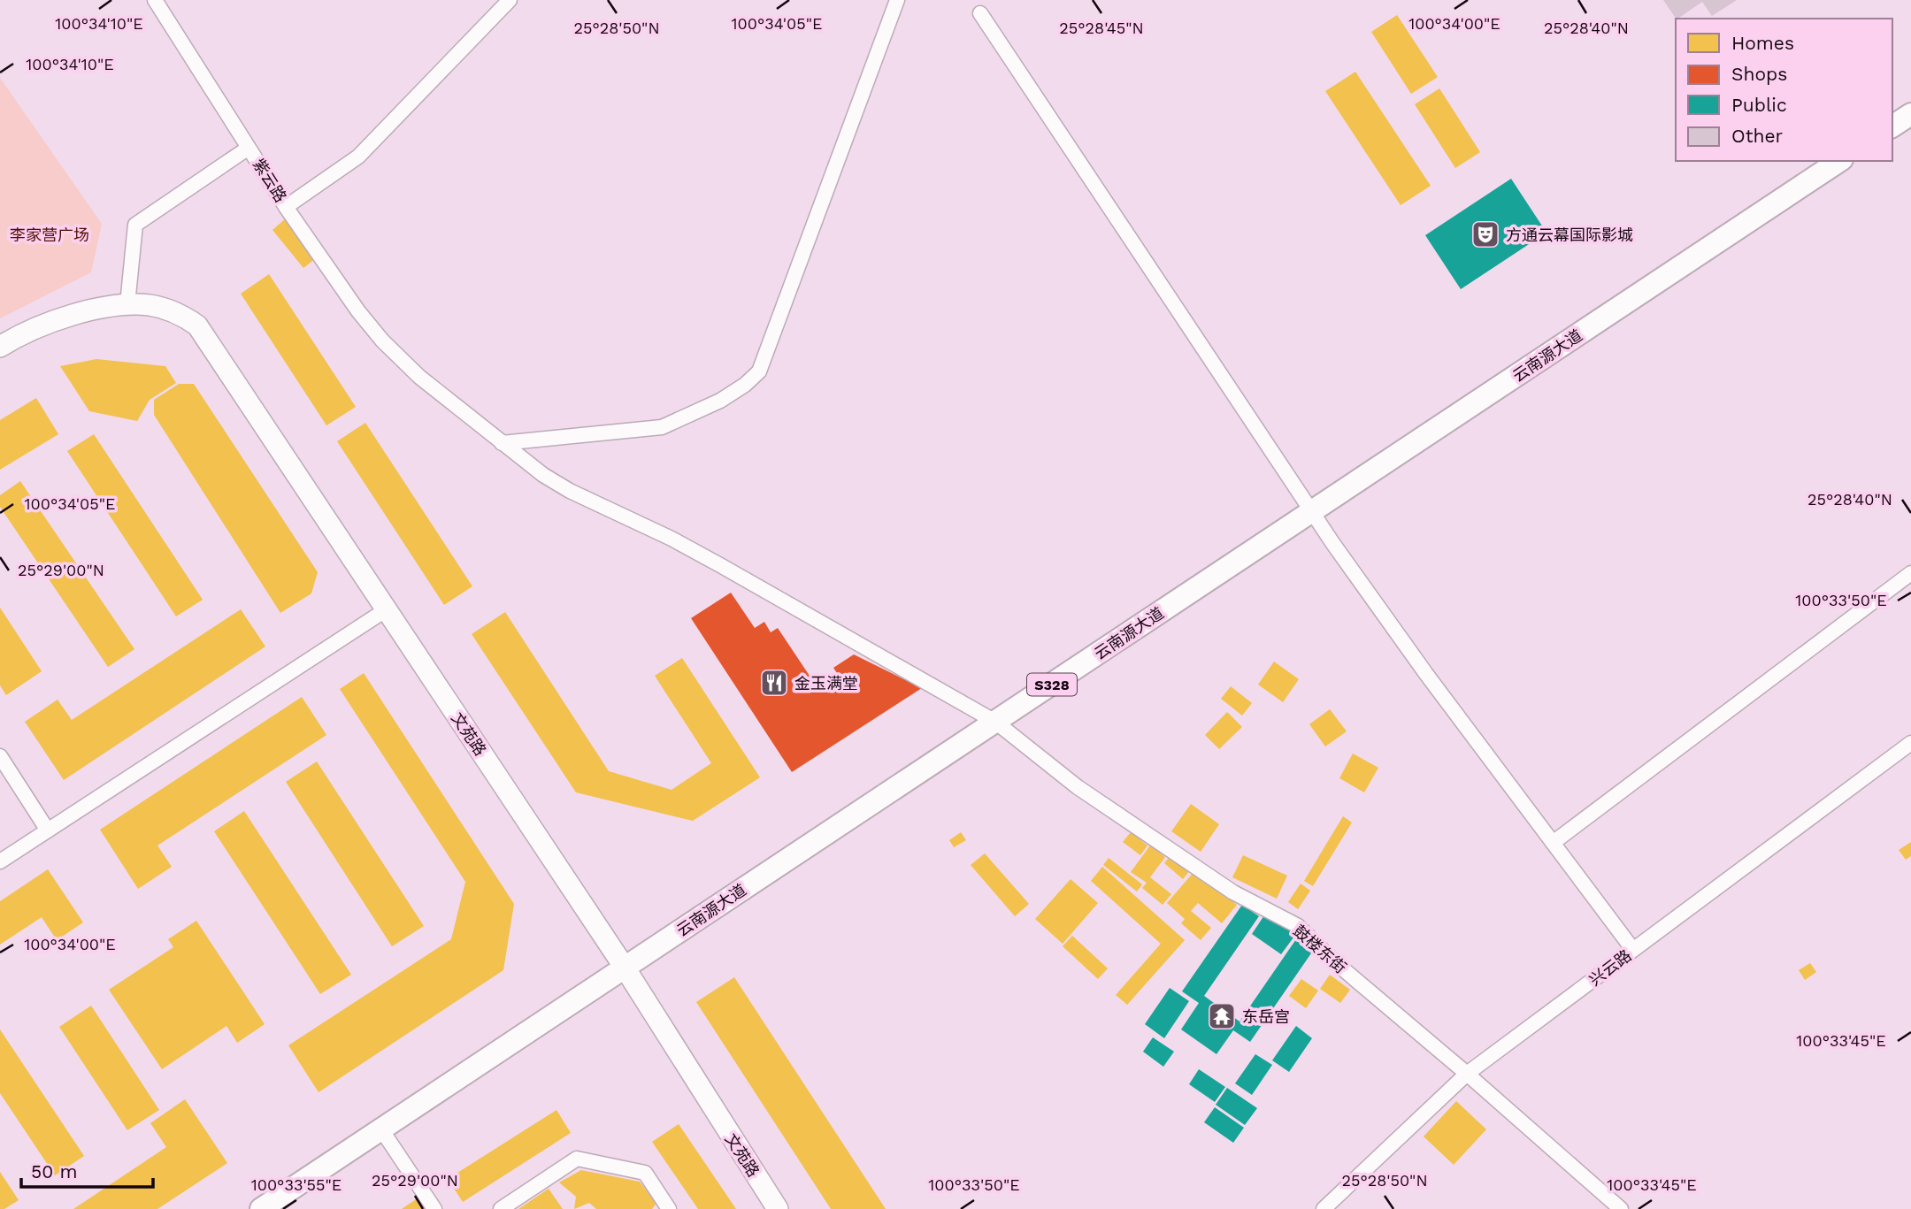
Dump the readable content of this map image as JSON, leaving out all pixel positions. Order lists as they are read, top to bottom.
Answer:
{
  "streets": {
    "main road": ["云南源大道", "S328"],
    "street": [
      "紫云路",
      "文苑路",
      "鼓楼东街",
      "兴云路"
    ]
  },
  "crossings": [
    ["紫云路", "云南源大道"],
    ["紫云路", "文苑路"],
    ["紫云路", "鼓楼东街"],
    ["云南源大道", "文苑路"],
    ["云南源大道", "鼓楼东街"],
    ["鼓楼东街", "兴云路"]
  ],
  "parks": ["李家营广场"],
  "places": {
    "theatre": ["方通云幕国际影城"],
    "restaurant": ["金玉满堂"],
    "temple": ["东岳宫"]
  },
  "legend": [
    "Homes",
    "Shops",
    "Public",
    "Other"
  ],
  "scale_bar": "50 m",
  "coordinates": [
    "100°34'10\"E",
    "100°34'05\"E",
    "100°34'00\"E",
    "25°28'50\"N",
    "25°28'45\"N",
    "25°28'40\"N",
    "25°29'00\"N",
    "100°33'50\"E",
    "100°33'45\"E",
    "100°33'55\"E"
  ]
}
